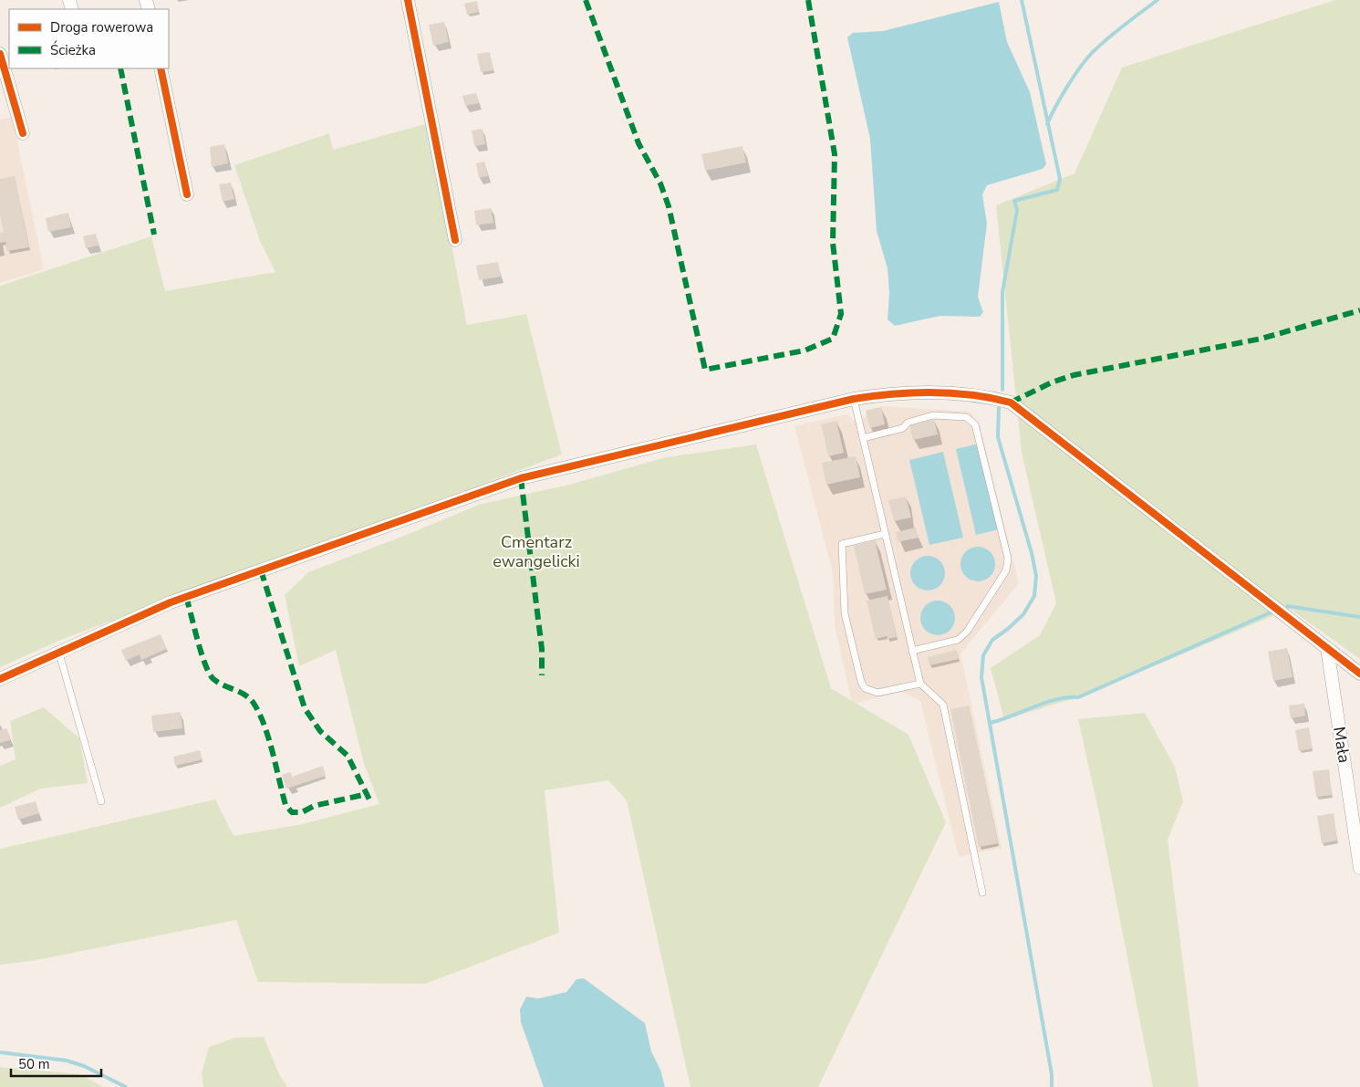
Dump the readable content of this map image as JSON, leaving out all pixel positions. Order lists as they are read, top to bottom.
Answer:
{
  "streets": {
    "street": ["Mała"]
  },
  "parks": ["Cmentarz ewangelicki"],
  "legend": ["Droga rowerowa", "Ścieżka"],
  "scale_bar": "50 m"
}
